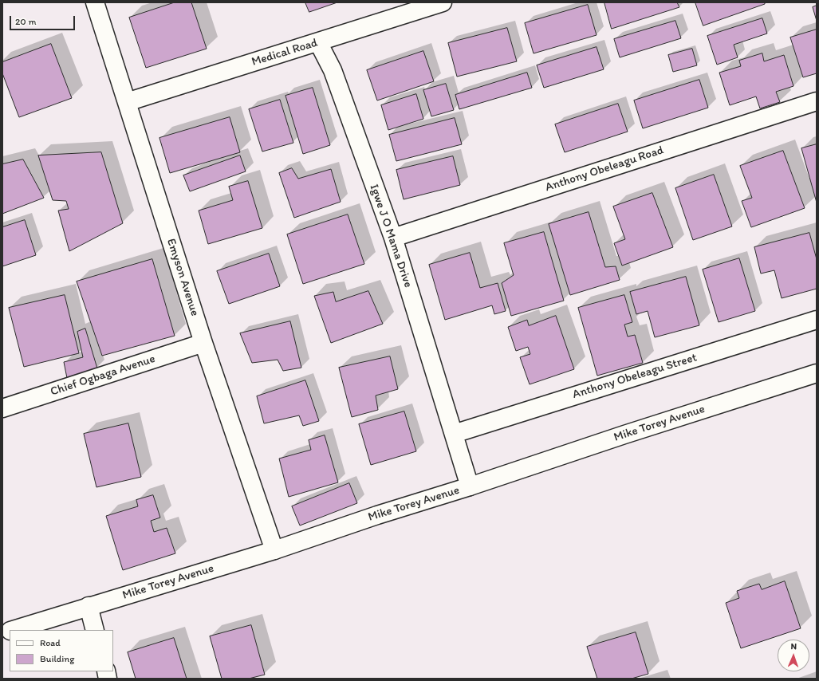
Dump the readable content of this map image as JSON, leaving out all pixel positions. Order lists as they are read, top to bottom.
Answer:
{
  "streets": {
    "street": [
      "Medical Road",
      "Anthony Obeleagu Road",
      "Igwe J O Mama Drive",
      "Emyson Avenue",
      "Chief Ogbaga Avenue",
      "Anthony Obeleagu Street",
      "Mike Torey Avenue"
    ]
  },
  "crossings": [
    ["Medical Road", "Igwe J O Mama Drive"],
    ["Medical Road", "Emyson Avenue"],
    ["Anthony Obeleagu Road", "Igwe J O Mama Drive"],
    ["Igwe J O Mama Drive", "Anthony Obeleagu Street"],
    ["Igwe J O Mama Drive", "Mike Torey Avenue"],
    ["Emyson Avenue", "Chief Ogbaga Avenue"],
    ["Emyson Avenue", "Mike Torey Avenue"]
  ],
  "legend": ["Road", "Building"],
  "scale_bar": "20 m",
  "north": "top"
}
